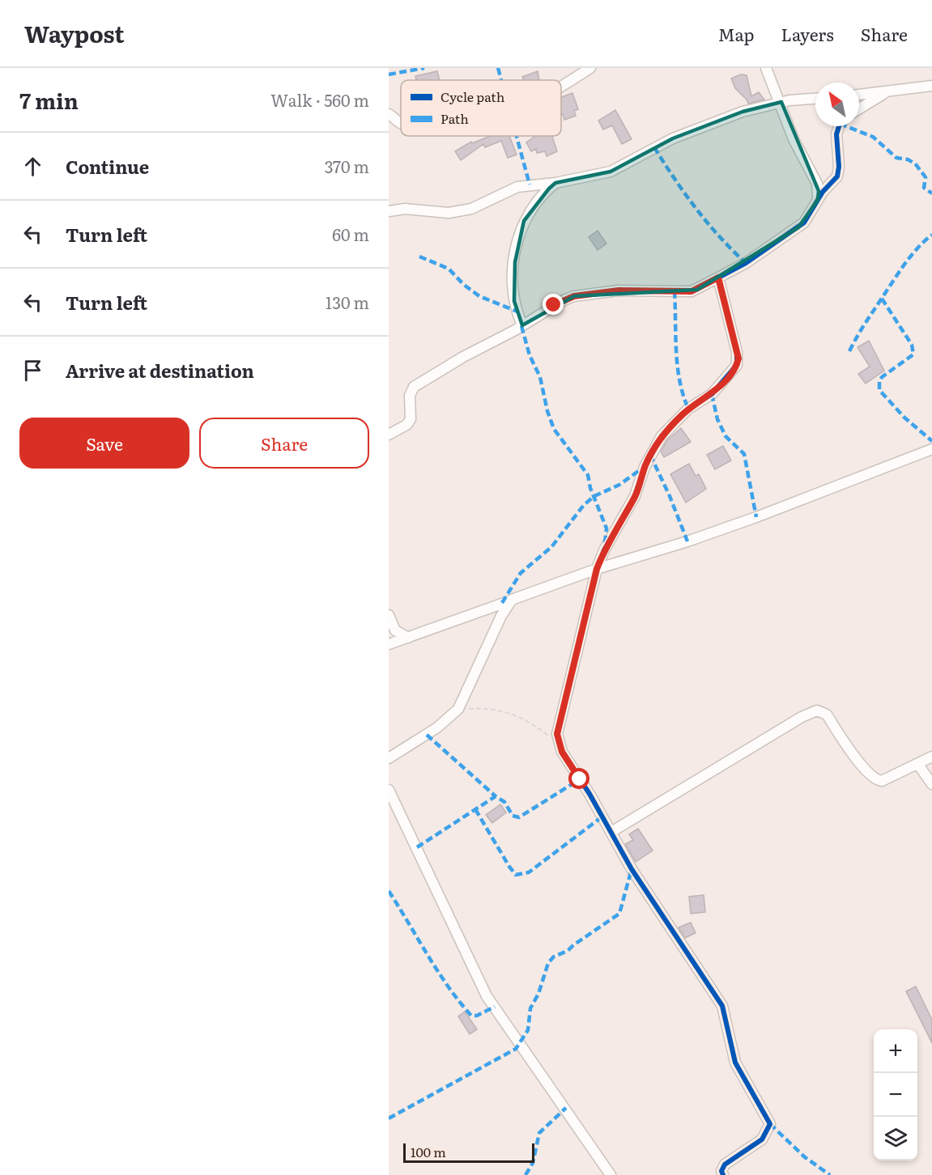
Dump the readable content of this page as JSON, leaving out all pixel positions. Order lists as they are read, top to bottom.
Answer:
{
  "legend": ["Cycle path", "Path"],
  "scale_bar": "100 m",
  "north": "top left",
  "page": {
    "header": "Waypost",
    "nav": ["Map", "Layers", "Share"],
    "heading": ["7 min", "Walk · 560 m"],
    "list": [
      ["Continue", "370 m"],
      ["Turn left", "60 m"],
      ["Turn left", "130 m"],
      "Arrive at destination"
    ],
    "buttons": ["Save", "Share"],
    "map_buttons": ["+", "−"],
    "scale": "100 m"
  }
}
